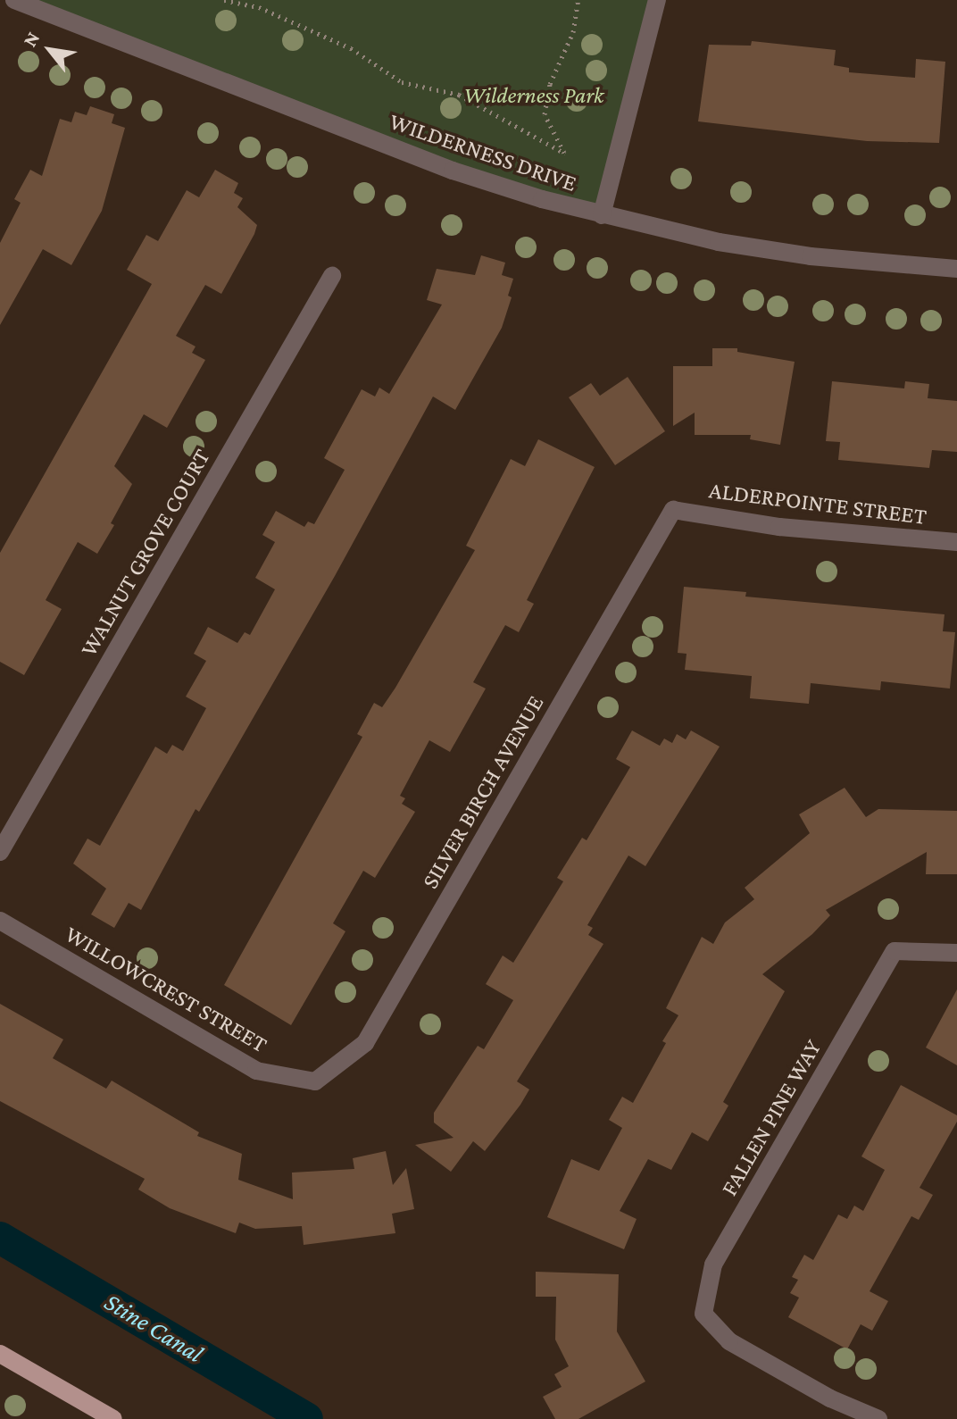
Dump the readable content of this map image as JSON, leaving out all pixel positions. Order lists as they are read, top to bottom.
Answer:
{
  "streets": {
    "street": [
      "WILDERNESS DRIVE",
      "ALDERPOINTE STREET",
      "WALNUT GROVE COURT",
      "SILVER BIRCH AVENUE",
      "WILLOWCREST STREET",
      "FALLEN PINE WAY"
    ]
  },
  "crossings": [
    ["ALDERPOINTE STREET", "SILVER BIRCH AVENUE"],
    ["SILVER BIRCH AVENUE", "WILLOWCREST STREET"]
  ],
  "water": ["Stine Canal"],
  "parks": ["Wilderness Park"],
  "north": "top left"
}
